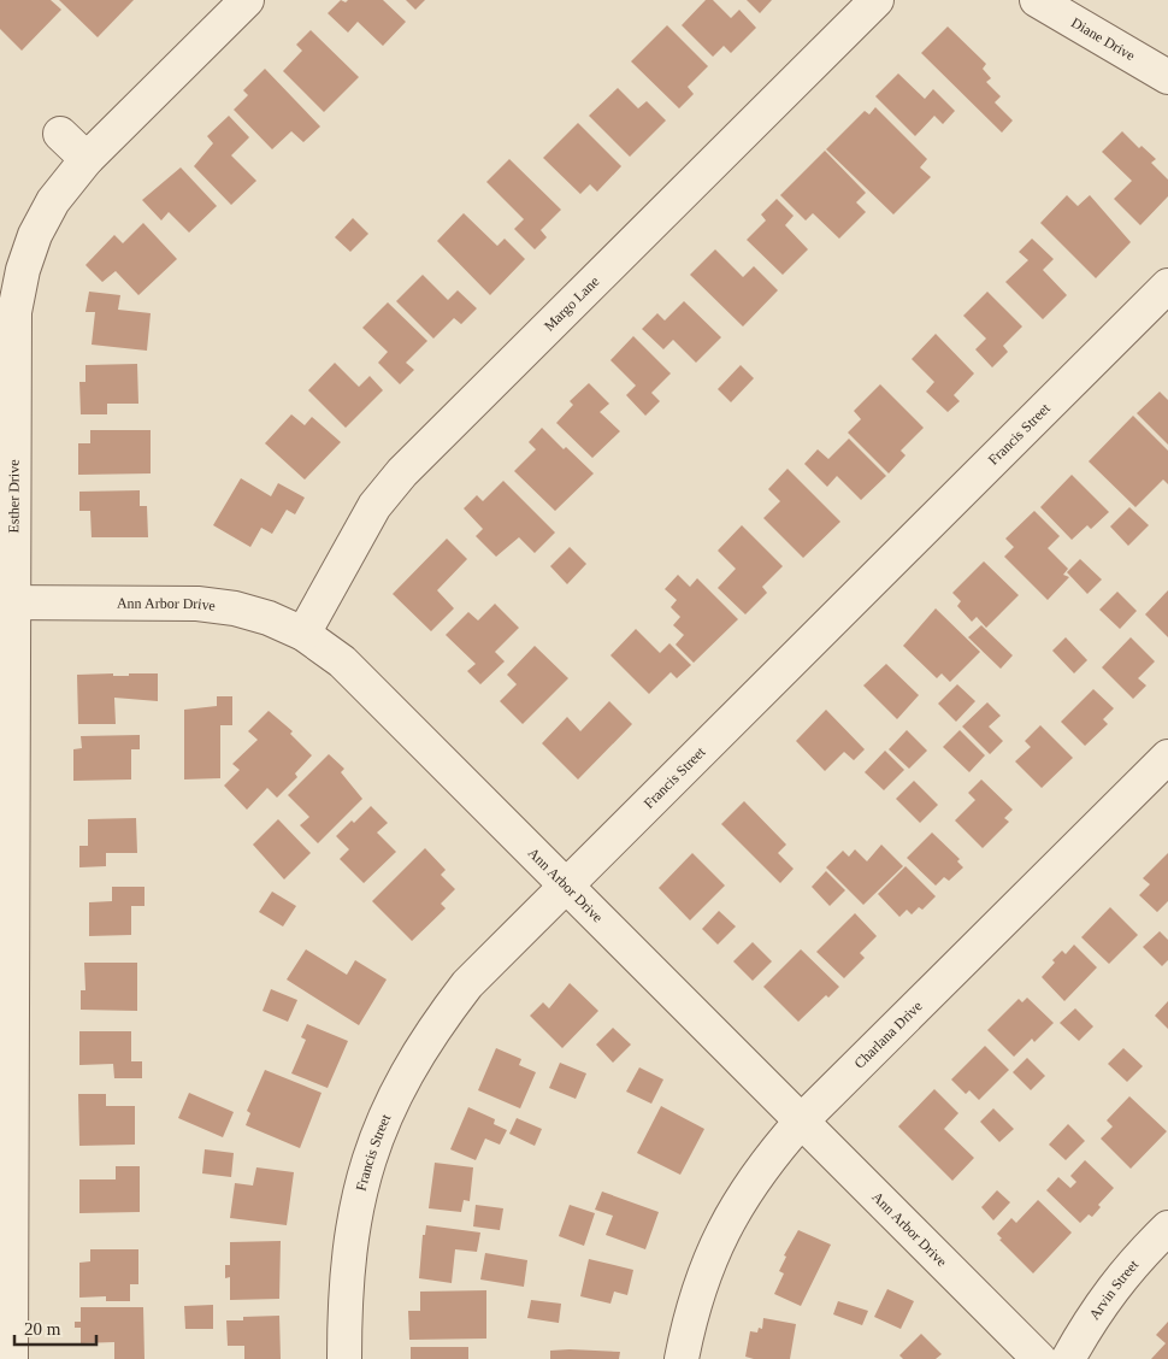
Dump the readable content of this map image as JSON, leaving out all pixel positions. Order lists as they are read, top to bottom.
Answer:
{
  "streets": {
    "street": [
      "Diane Drive",
      "Margo Lane",
      "Francis Street",
      "Esther Drive",
      "Ann Arbor Drive",
      "Charlana Drive",
      "Arvin Street"
    ]
  },
  "crossings": [
    ["Margo Lane", "Ann Arbor Drive"],
    ["Francis Street", "Ann Arbor Drive"],
    ["Esther Drive", "Ann Arbor Drive"],
    ["Ann Arbor Drive", "Charlana Drive"]
  ],
  "scale_bar": "20 m"
}
